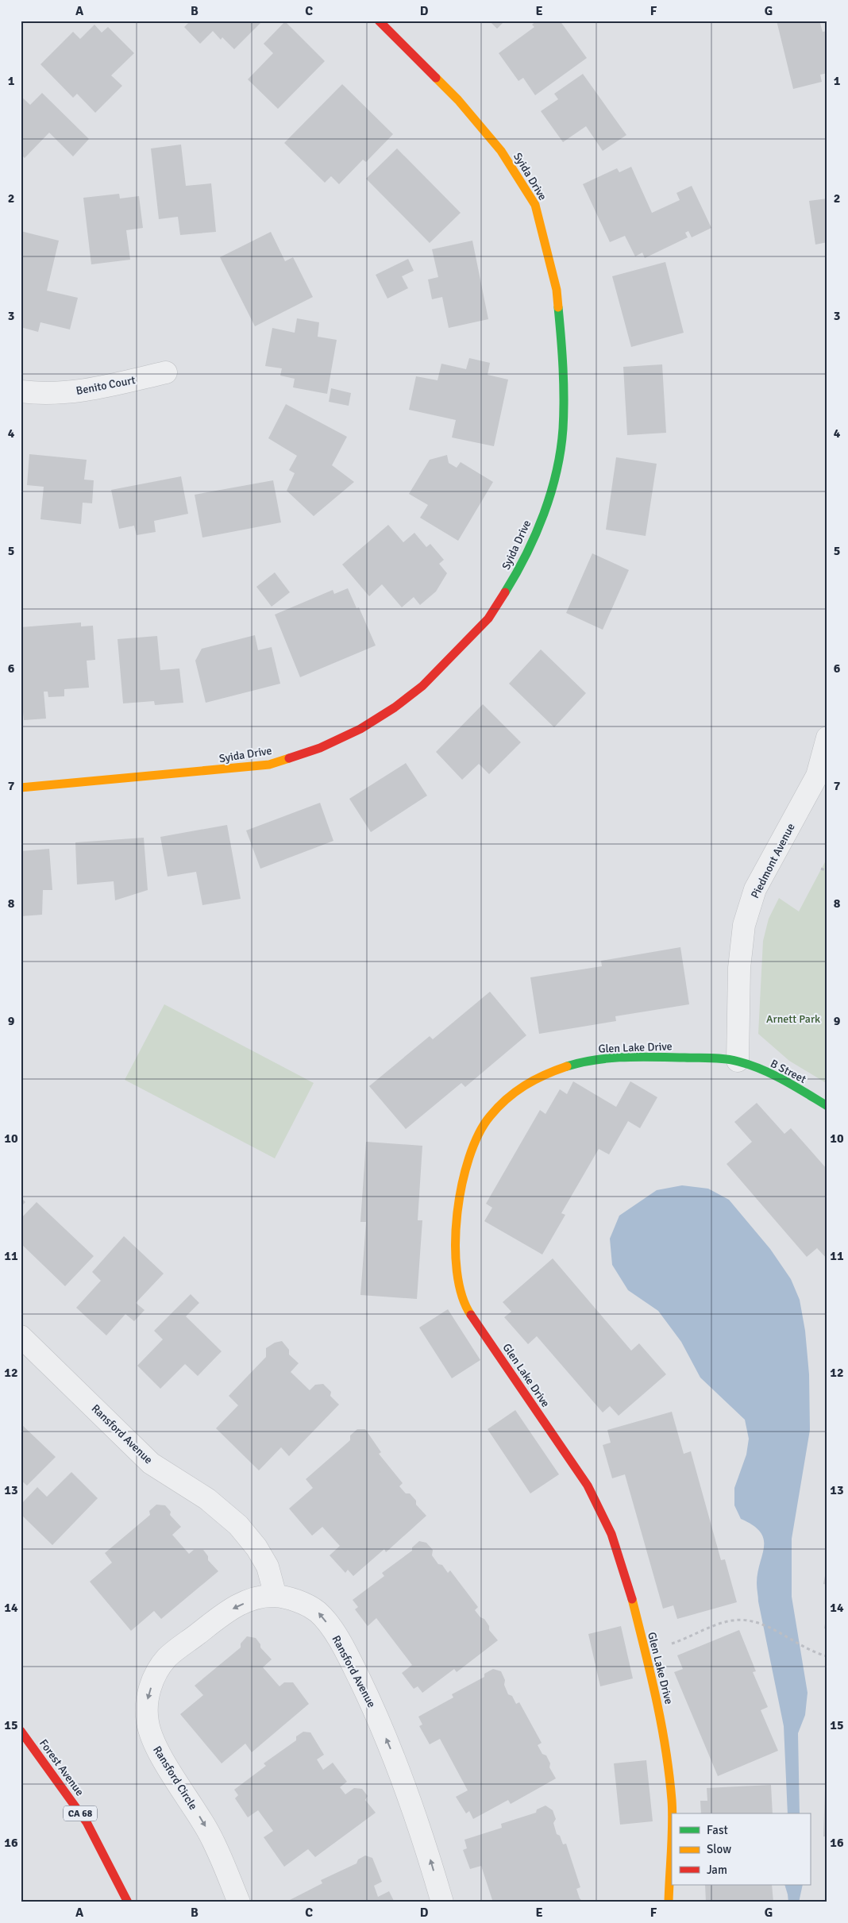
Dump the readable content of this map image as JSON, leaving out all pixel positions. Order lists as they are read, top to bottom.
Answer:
{
  "streets": {
    "street": [
      "Syida Drive",
      "Benito Court",
      "Piedmont Avenue",
      "Glen Lake Drive",
      "B Street",
      "Ransford Avenue",
      "Forest Avenue",
      "Ransford Circle",
      "CA 68"
    ]
  },
  "crossings": [
    ["Piedmont Avenue", "Glen Lake Drive"],
    ["Piedmont Avenue", "B Street"],
    ["Glen Lake Drive", "B Street"],
    ["Ransford Avenue", "Ransford Circle"]
  ],
  "one_way": ["Ransford Avenue"],
  "parks": ["Arnett Park"],
  "legend": ["Fast", "Slow", "Jam"],
  "grid": {
    "columns": [
      "A",
      "B",
      "C",
      "D",
      "E",
      "F",
      "G"
    ],
    "rows": [
      "1",
      "2",
      "3",
      "4",
      "5",
      "6",
      "7",
      "8",
      "9",
      "10",
      "11",
      "12",
      "13",
      "14",
      "15",
      "16"
    ]
  }
}
